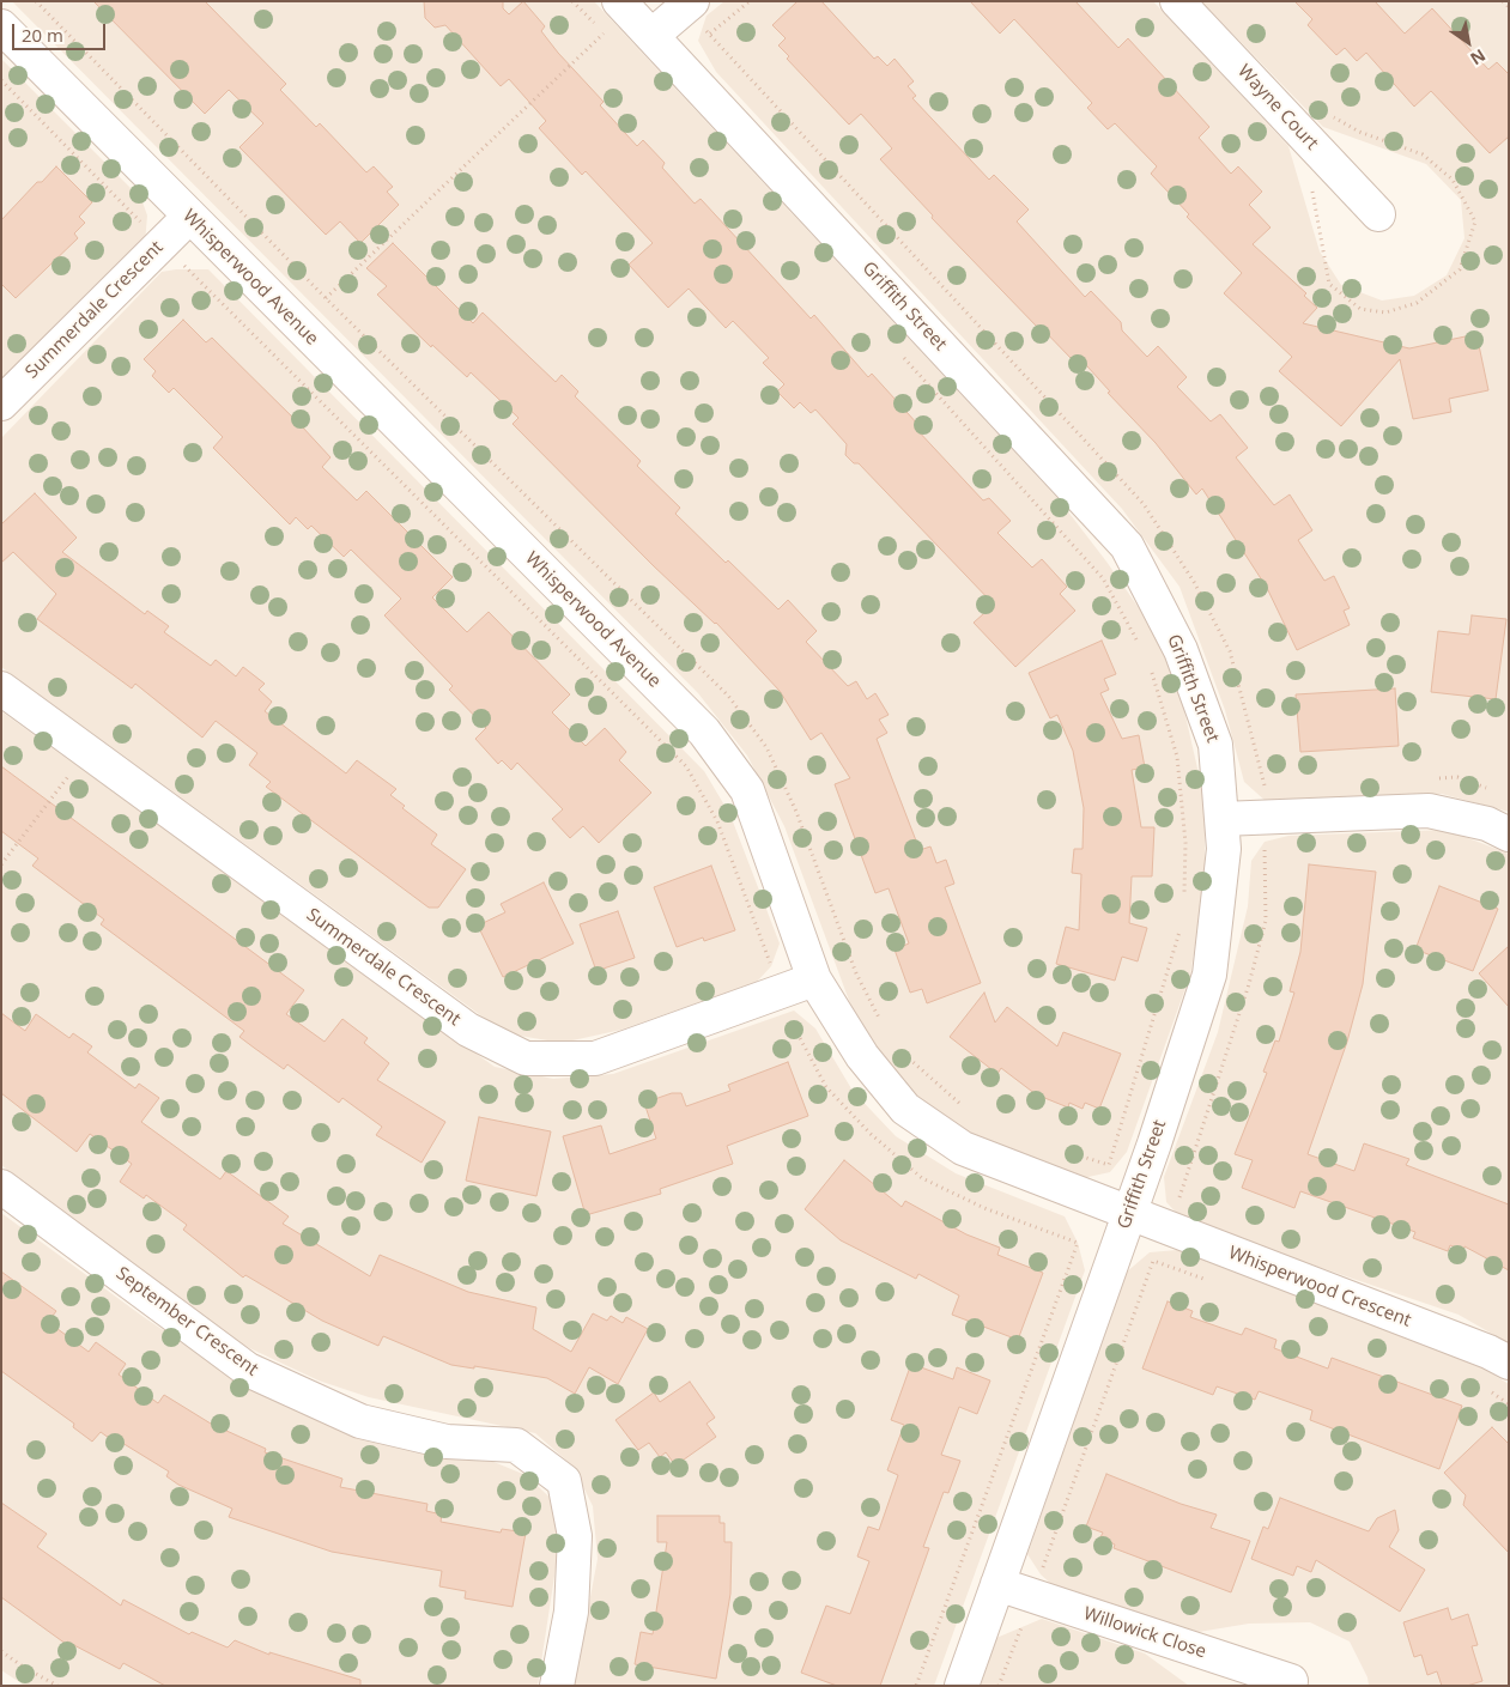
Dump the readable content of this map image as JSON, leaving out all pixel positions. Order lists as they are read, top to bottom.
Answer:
{
  "streets": {
    "street": [
      "Wayne Court",
      "Whisperwood Avenue",
      "Griffith Street",
      "Summerdale Crescent",
      "Whisperwood Crescent",
      "September Crescent",
      "Willowick Close"
    ]
  },
  "crossings": [
    ["Whisperwood Avenue", "Griffith Street"],
    ["Whisperwood Avenue", "Summerdale Crescent"],
    ["Whisperwood Avenue", "Whisperwood Crescent"],
    ["Griffith Street", "Whisperwood Crescent"],
    ["Griffith Street", "Willowick Close"]
  ],
  "scale_bar": "20 m",
  "north": "bottom right"
}
